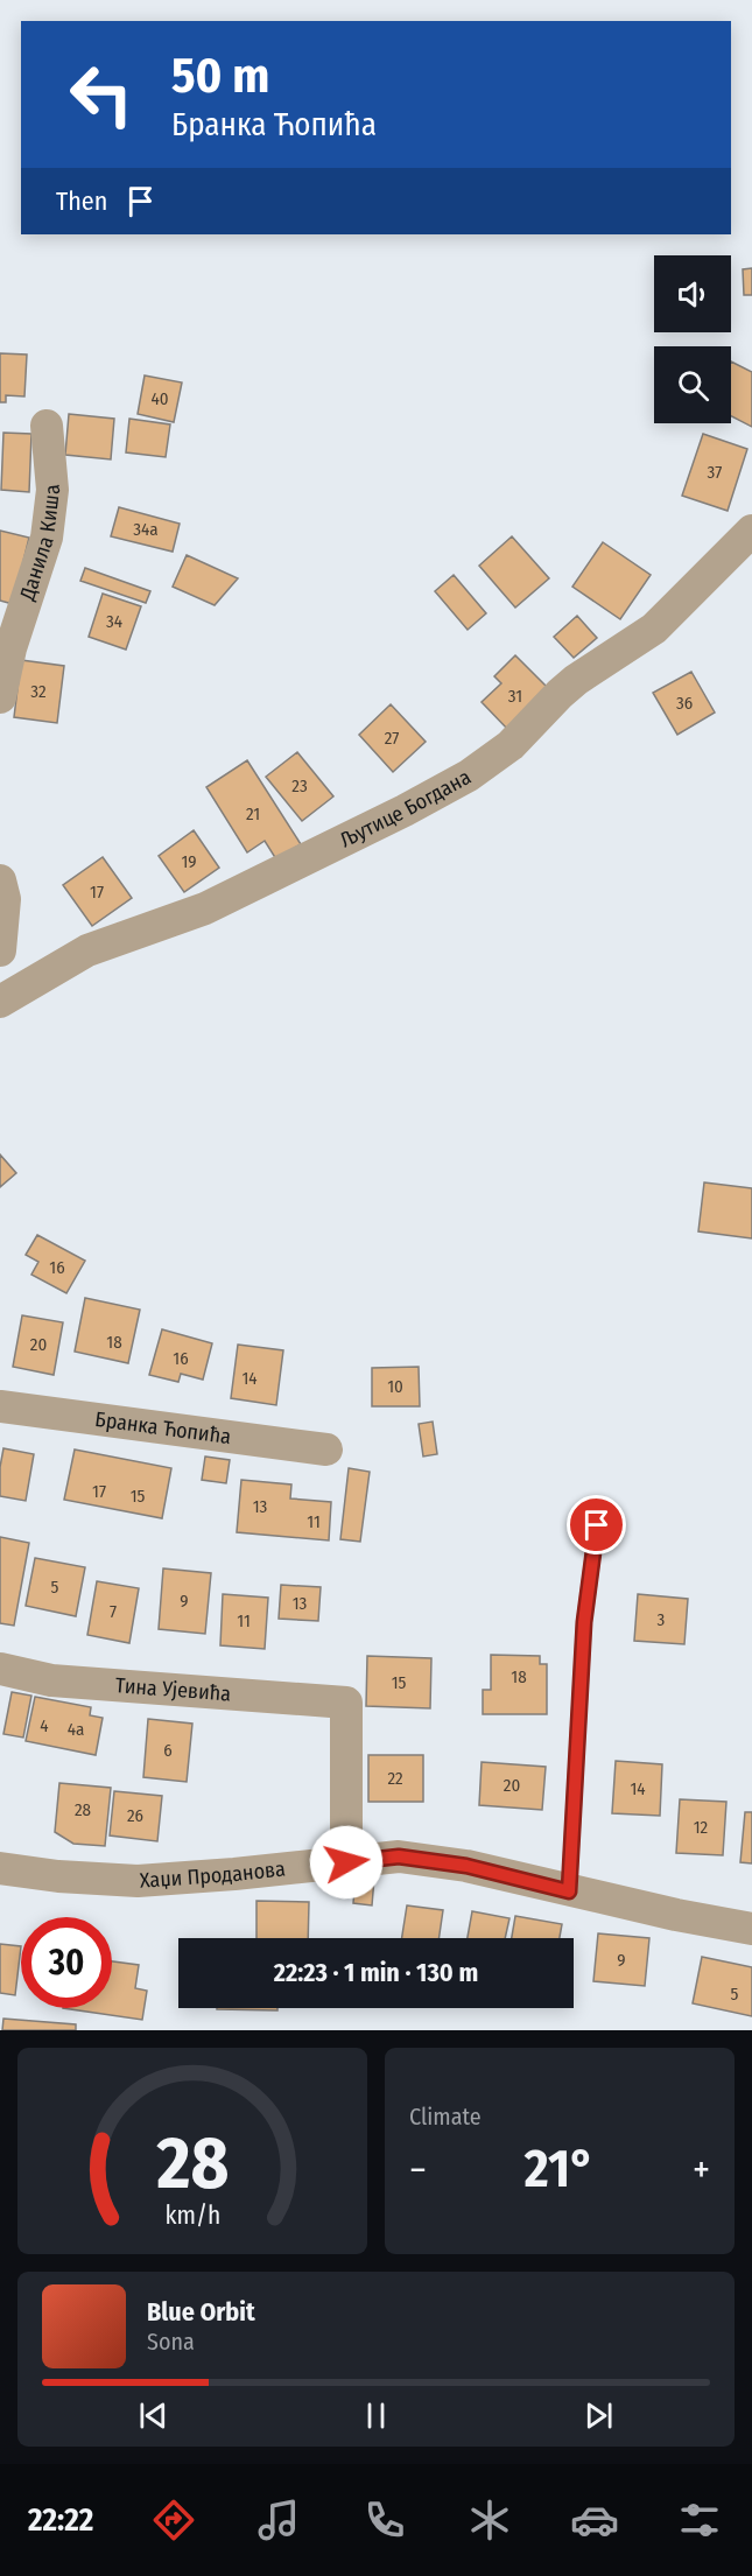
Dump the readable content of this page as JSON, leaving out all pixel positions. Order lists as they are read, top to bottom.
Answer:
{
  "streets": {
    "street": [
      "Данила Киша",
      "Љутице Богдана",
      "Бранка Ћопића",
      "Тина Ујевића",
      "Хаџи Проданова"
    ]
  },
  "crossings": [
    ["Тина Ујевића", "Хаџи Проданова"]
  ],
  "house_numbers": [
    "40",
    "37",
    "34a",
    "34",
    "32",
    "31",
    "36",
    "27",
    "23",
    "21",
    "19",
    "17",
    "16",
    "18",
    "20",
    "16",
    "14",
    "10",
    "17",
    "15",
    "13",
    "11",
    "5",
    "9",
    "13",
    "7",
    "3",
    "11",
    "18",
    "15",
    "4",
    "4a",
    "6",
    "22",
    "20",
    "14",
    "28",
    "26",
    "12",
    "9",
    "5"
  ],
  "page": {
    "turn": ["50 m", "Бранка Ћопића"],
    "then": "Then",
    "limit": "30",
    "trip": "22:23 · 1 min · 130 m",
    "tile": "Climate",
    "heat": ["−", "21°", "+"],
    "song": ["Blue Orbit", "Sona"],
    "tabs": "22:22",
    "gauge": ["28", "km/h"]
  }
}
